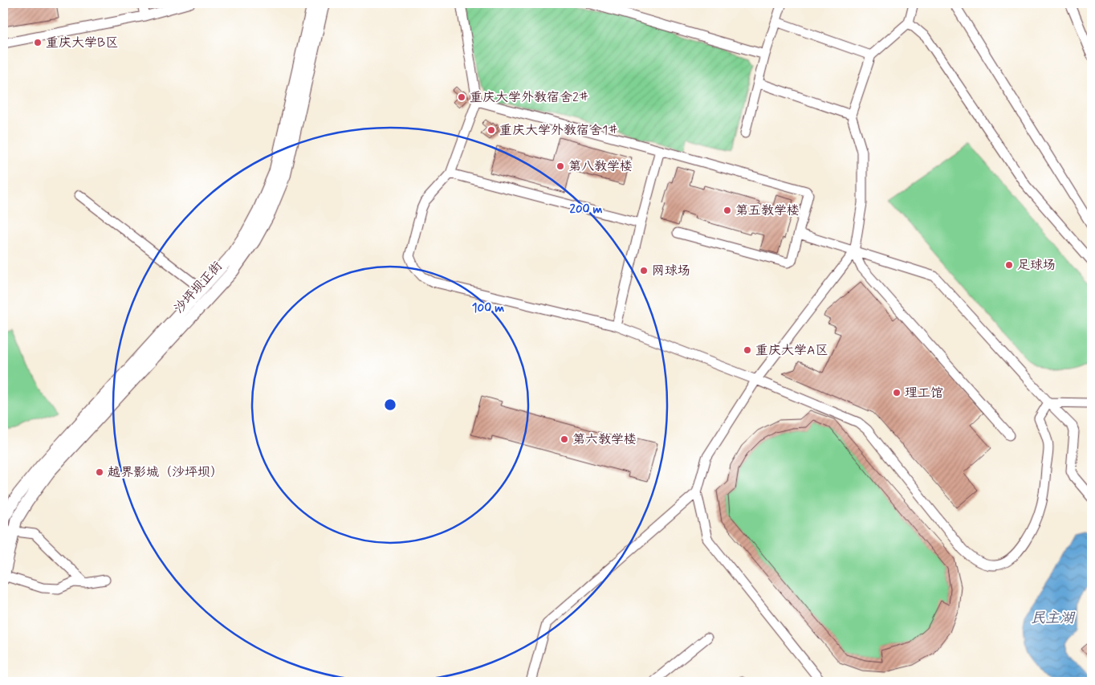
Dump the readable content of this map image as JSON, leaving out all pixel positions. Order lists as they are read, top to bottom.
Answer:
{
  "streets": {
    "main road": ["沙坪坝正街"]
  },
  "water": ["民主湖"],
  "places": [
    "重庆大学B区",
    "重庆大学外教宿舍2#",
    "重庆大学外教宿舍1#",
    "第八教学楼",
    "第五教学楼",
    "足球场",
    "网球场",
    "重庆大学A区",
    "理工馆",
    "第六教学楼",
    "越界影城（沙坪坝）"
  ],
  "rings": ["200 m", "100 m"]
}
